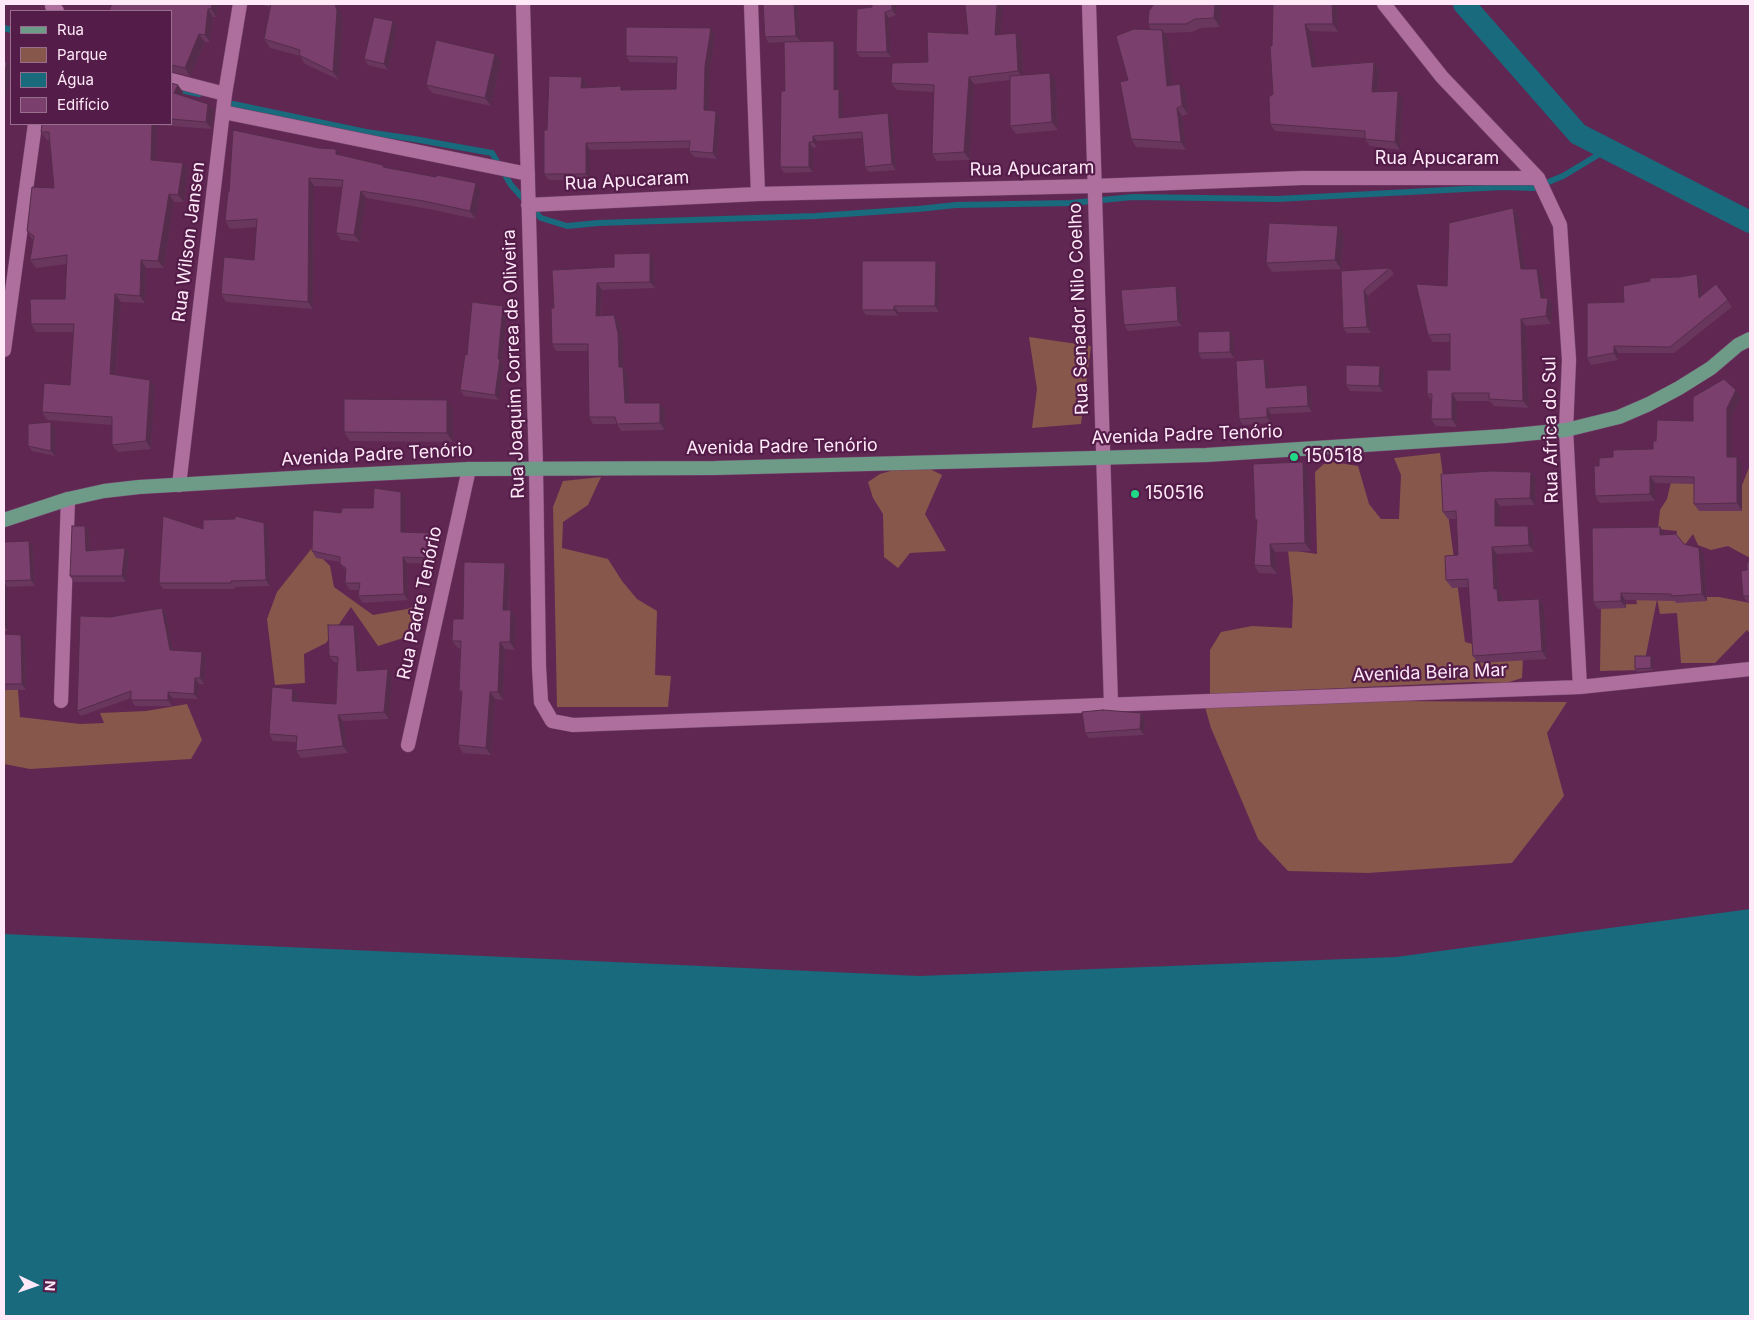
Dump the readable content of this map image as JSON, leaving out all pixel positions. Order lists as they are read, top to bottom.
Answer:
{
  "streets": {
    "main road": ["Avenida Padre Tenório"],
    "street": [
      "Rua Apucaram",
      "Rua Wilson Jansen",
      "Rua Senador Nilo Coelho",
      "Rua Joaquim Correa de Oliveira",
      "Rua Africa do Sul",
      "Rua Padre Tenório",
      "Avenida Beira Mar"
    ]
  },
  "crossings": [
    ["Rua Apucaram", "Rua Senador Nilo Coelho"],
    ["Rua Apucaram", "Rua Joaquim Correa de Oliveira"],
    ["Rua Apucaram", "Rua Africa do Sul"],
    ["Rua Wilson Jansen", "Avenida Padre Tenório"],
    ["Rua Senador Nilo Coelho", "Avenida Padre Tenório"],
    ["Rua Senador Nilo Coelho", "Avenida Beira Mar"],
    ["Rua Joaquim Correa de Oliveira", "Avenida Padre Tenório"],
    ["Rua Joaquim Correa de Oliveira", "Avenida Beira Mar"],
    ["Rua Africa do Sul", "Avenida Padre Tenório"],
    ["Rua Africa do Sul", "Avenida Beira Mar"],
    ["Avenida Padre Tenório", "Rua Padre Tenório"]
  ],
  "places": ["150518", "150516"],
  "legend": [
    "Rua",
    "Parque",
    "Água",
    "Edifício"
  ],
  "north": "right"
}
